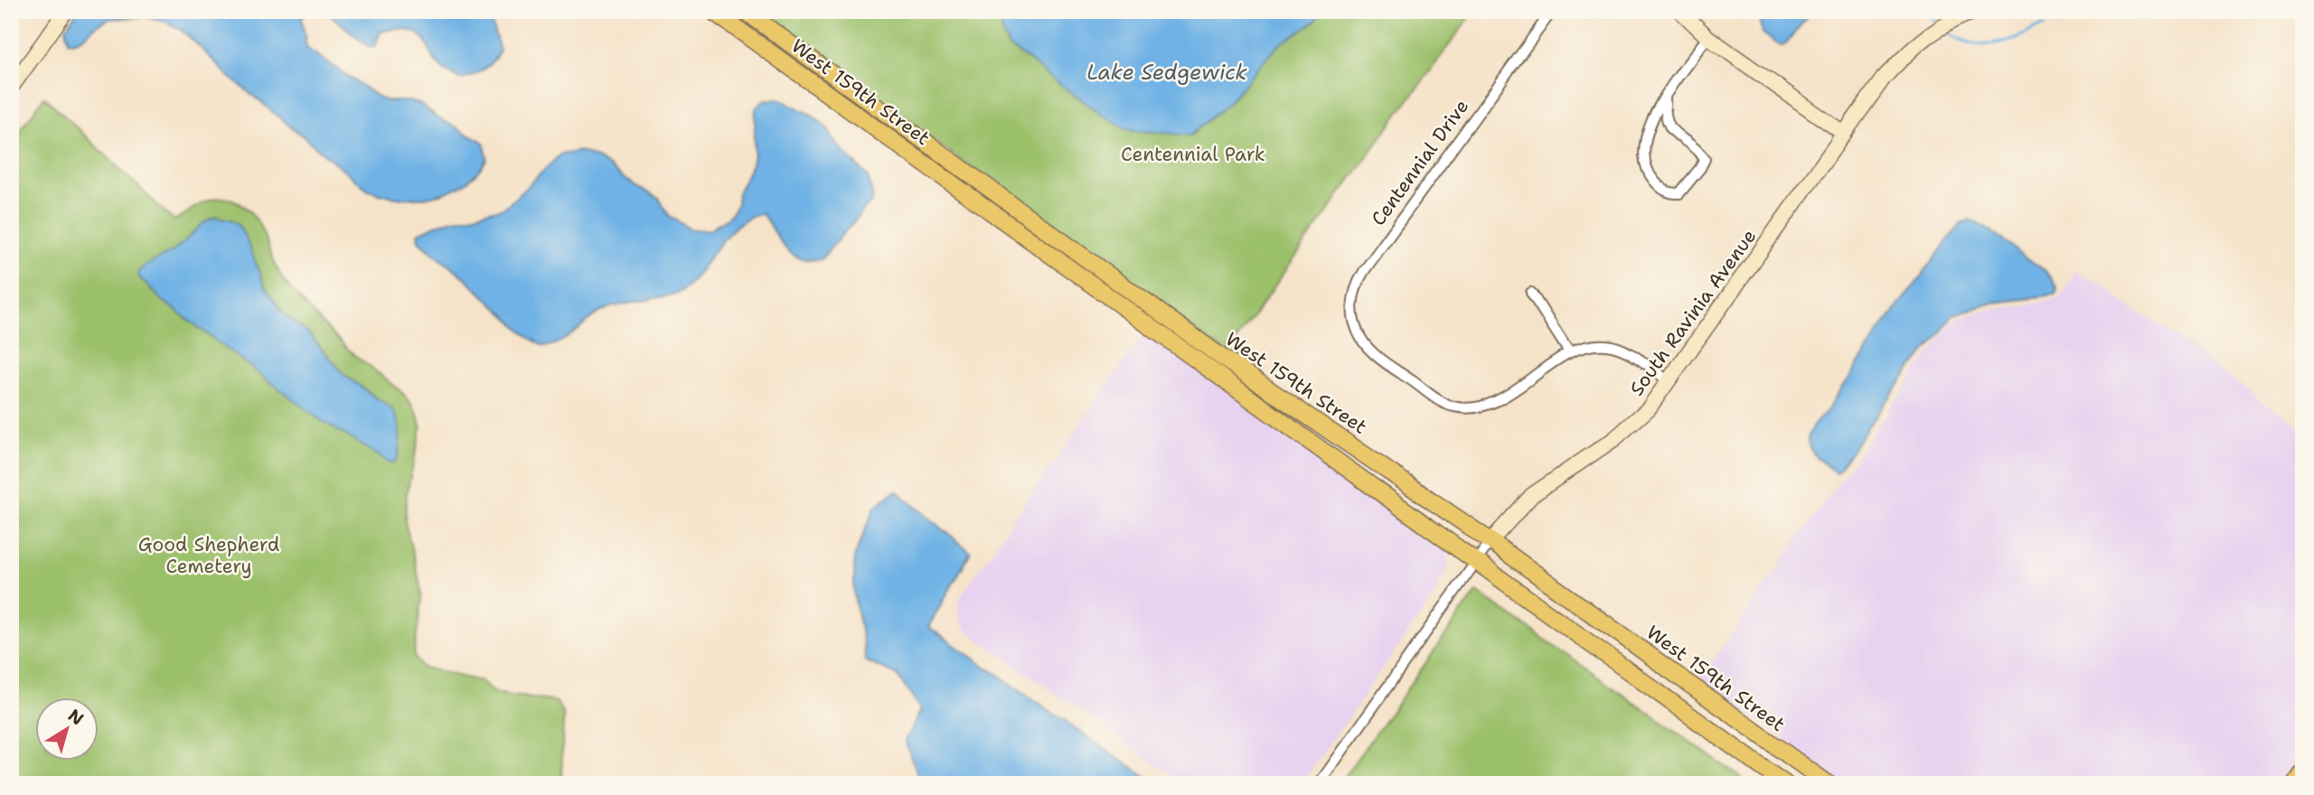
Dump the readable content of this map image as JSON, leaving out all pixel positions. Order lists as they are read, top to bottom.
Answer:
{
  "streets": {
    "main road": ["West 159th Street"],
    "street": ["Centennial Drive", "South Ravinia Avenue"]
  },
  "crossings": [
    ["West 159th Street", "South Ravinia Avenue"]
  ],
  "water": ["Lake Sedgewick"],
  "parks": ["Centennial Park", "Good Shepherd Cemetery"],
  "north": "top right"
}
